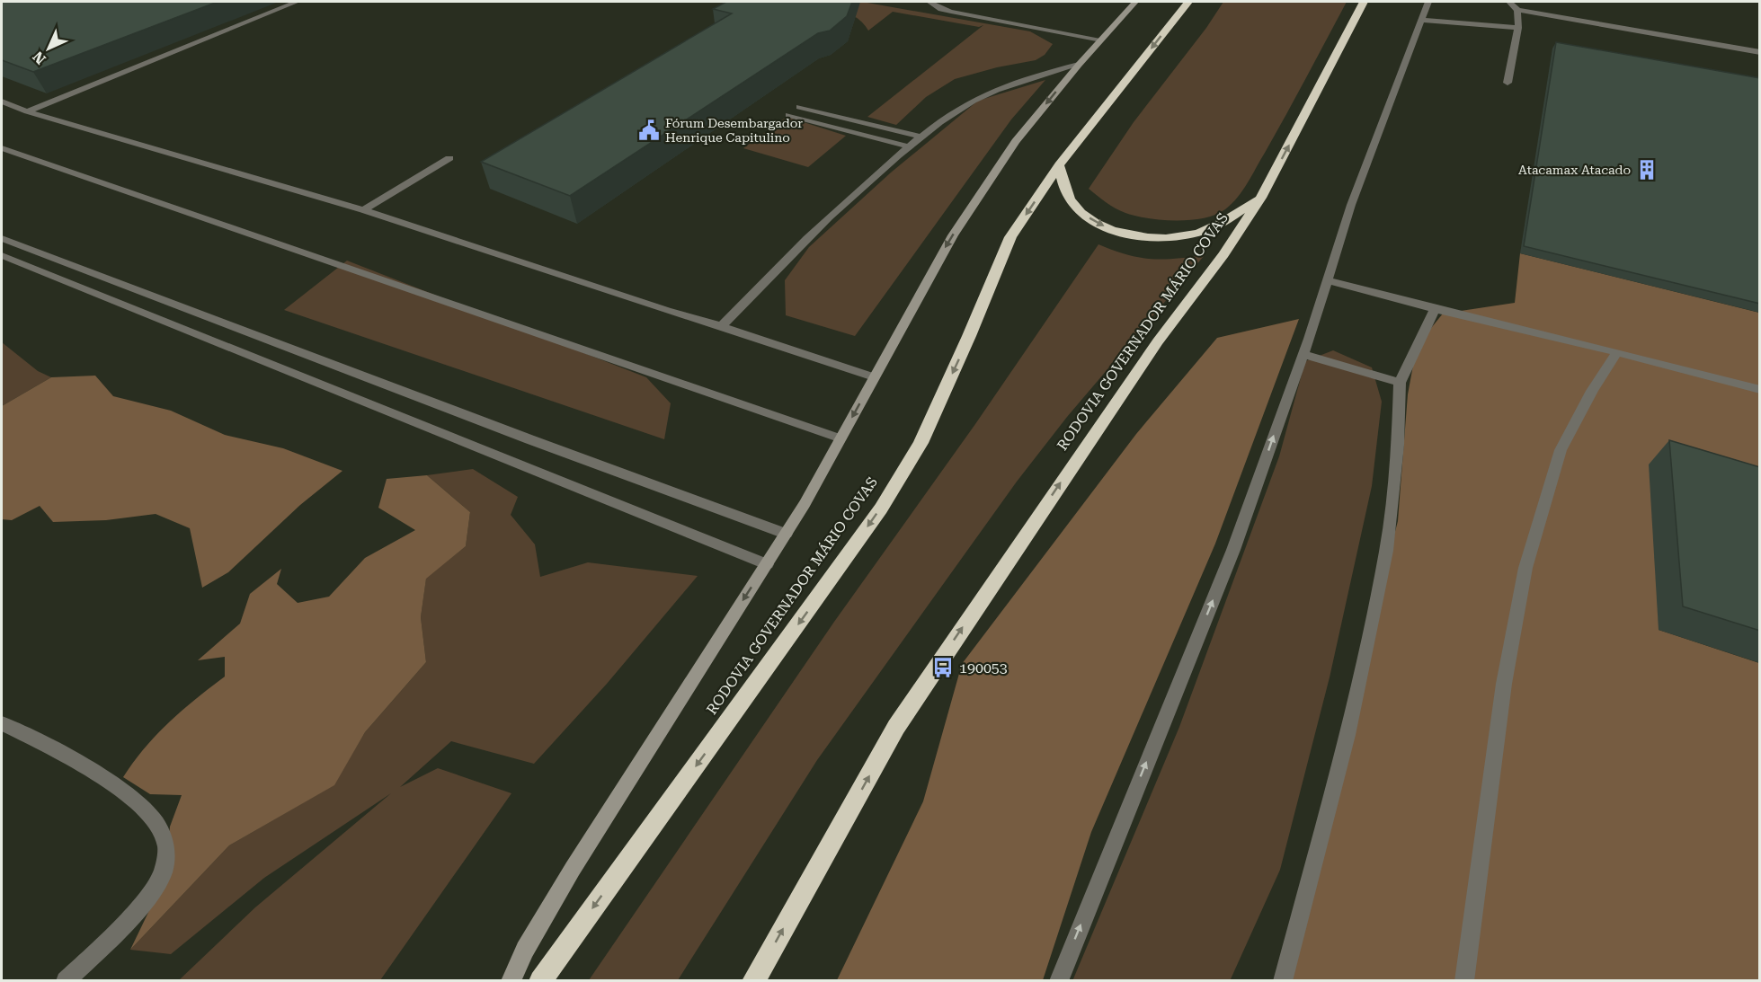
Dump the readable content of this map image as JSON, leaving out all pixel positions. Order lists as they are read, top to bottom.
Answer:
{
  "streets": {
    "highway": ["RODOVIA GOVERNADOR MÁRIO COVAS"]
  },
  "places": {
    "public building": ["Fórum Desembargador Henrique Capitulino"],
    "building": ["Atacamax Atacado"],
    "bus stop": ["190053"]
  },
  "north": "bottom left"
}
